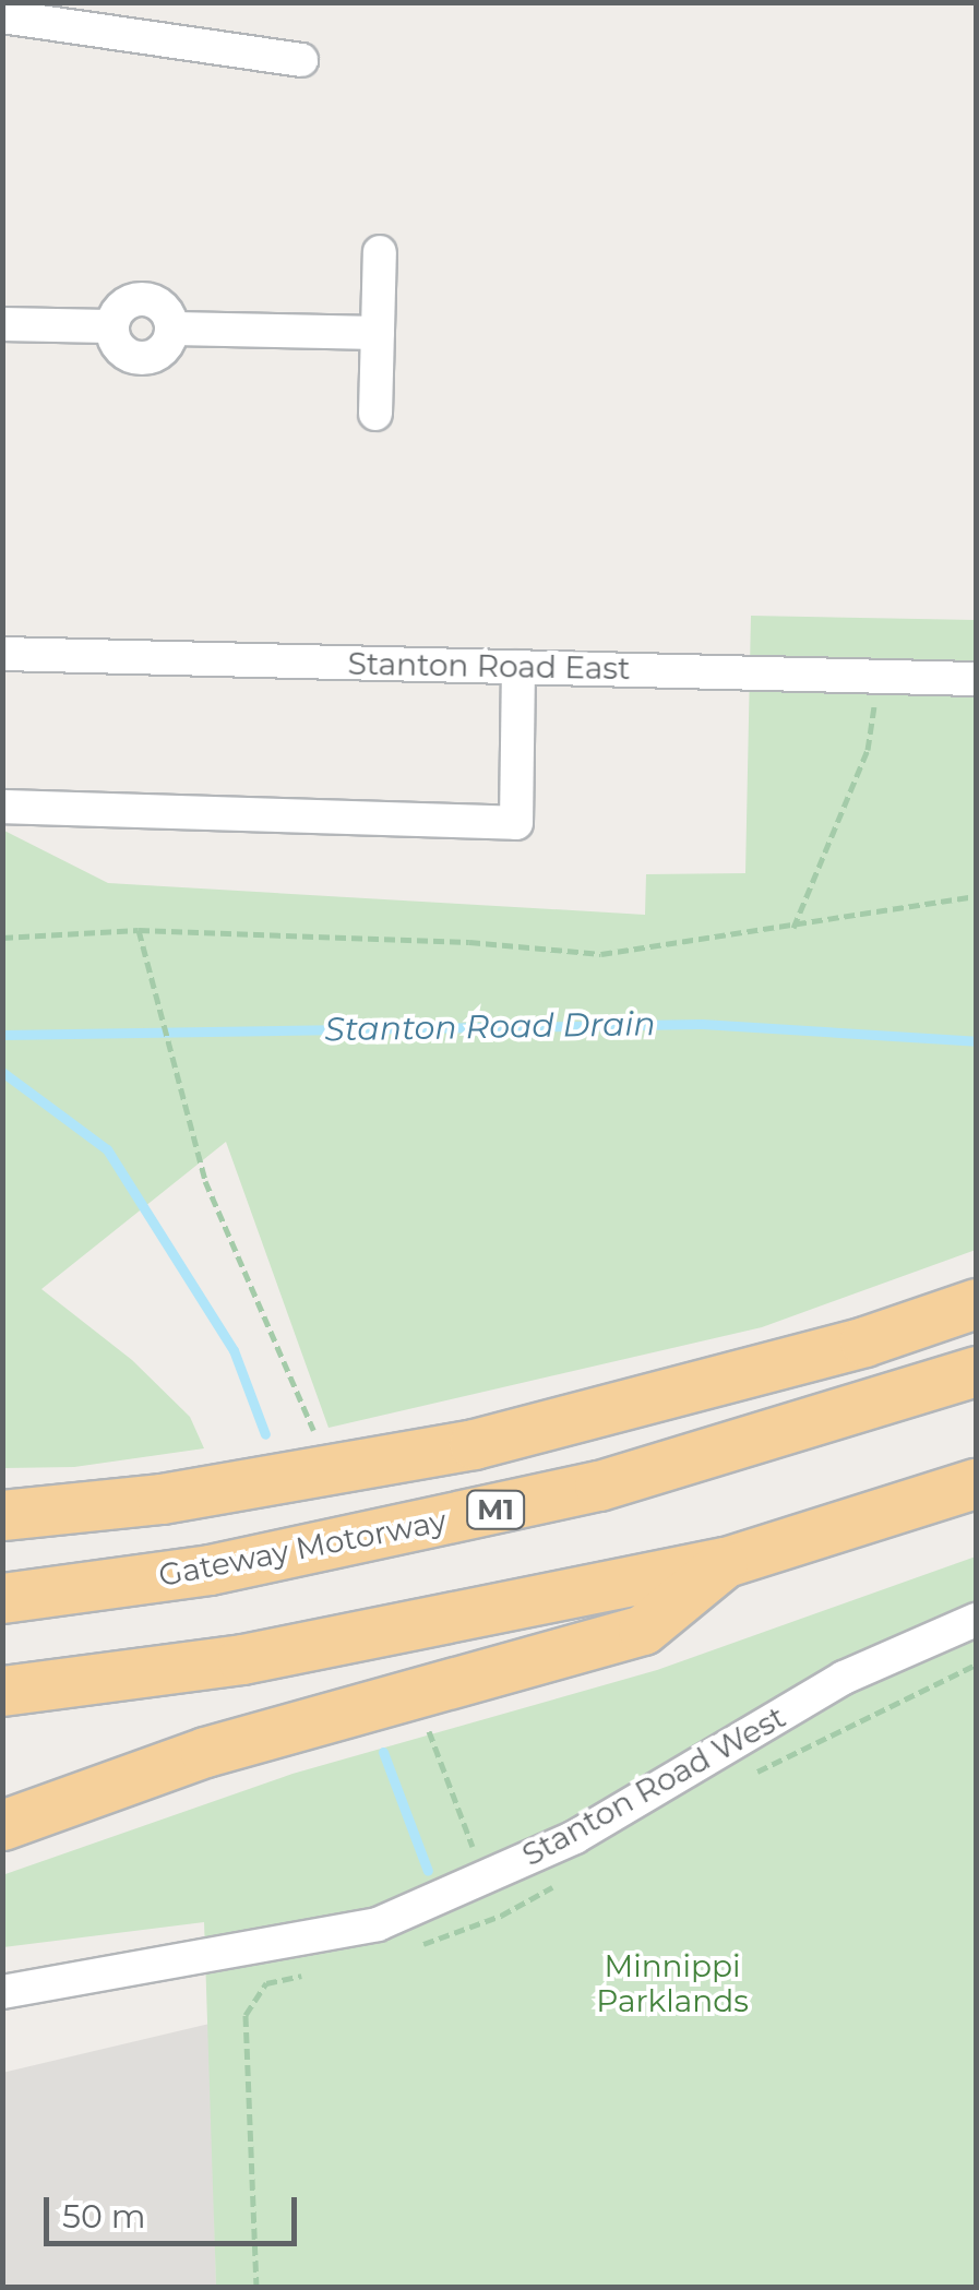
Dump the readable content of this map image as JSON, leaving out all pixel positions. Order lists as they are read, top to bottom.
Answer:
{
  "streets": {
    "highway": ["M1", "Gateway Motorway"],
    "street": ["Stanton Road East", "Stanton Road West"]
  },
  "water": ["Stanton Road Drain"],
  "parks": ["Minnippi Parklands"],
  "scale_bar": "50 m"
}
